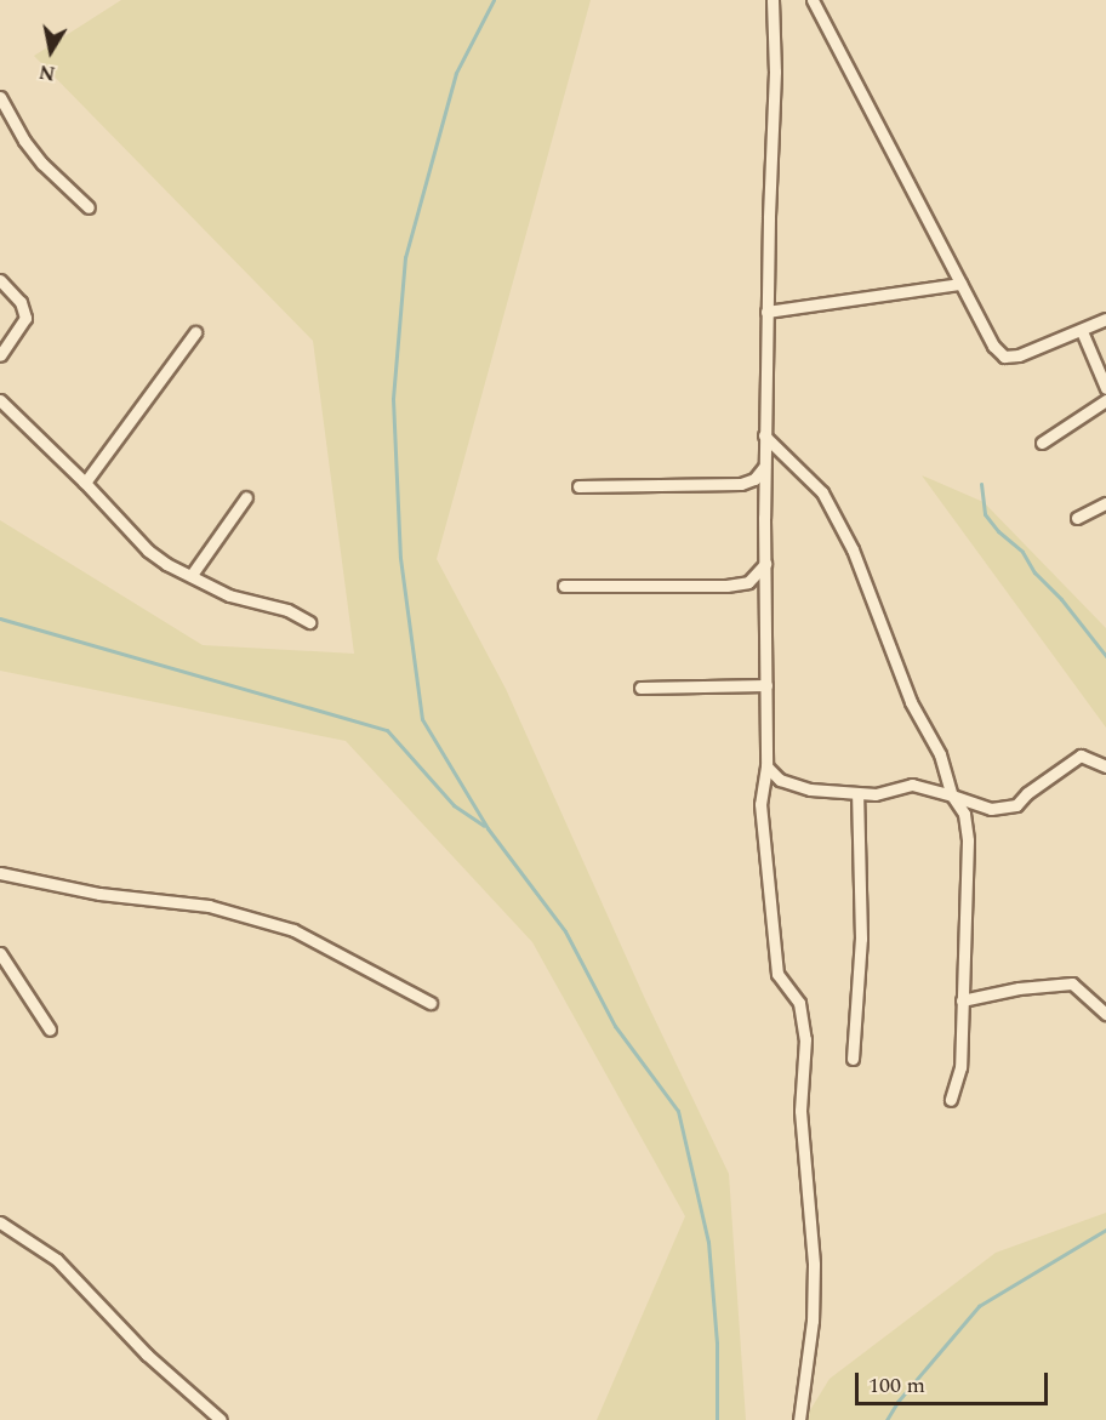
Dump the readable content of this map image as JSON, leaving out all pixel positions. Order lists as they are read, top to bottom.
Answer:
{
  "scale_bar": "100 m",
  "north": "bottom"
}
